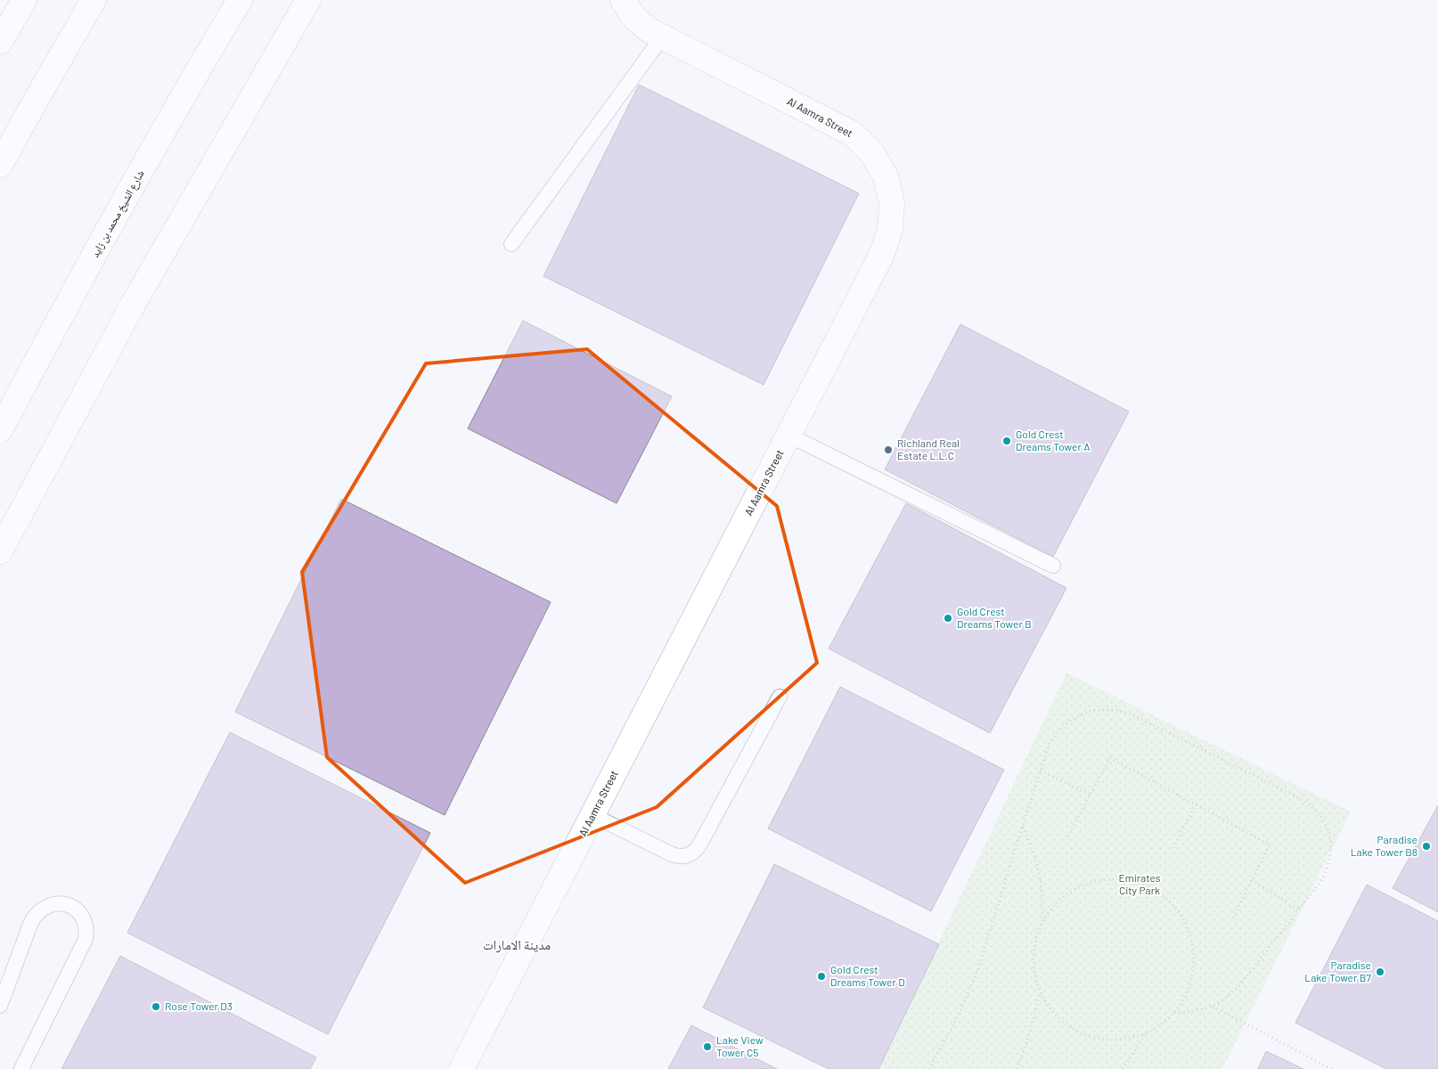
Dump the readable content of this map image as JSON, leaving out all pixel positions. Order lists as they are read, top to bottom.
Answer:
{
  "streets": {
    "main road": ["Al Aamra Street", "شارع الشيخ محمد بن زايد"]
  },
  "districts": ["مدينة الامارات"],
  "parks": ["Emirates City Park"],
  "places": [
    "Gold Crest Dreams Tower A",
    "Richland Real Estate L.L.C",
    "Gold Crest Dreams Tower B",
    "Paradise Lake Tower B8",
    "Paradise Lake Tower B7",
    "Gold Crest Dreams Tower D",
    "Rose Tower D3",
    "Lake View Tower C5"
  ]
}
